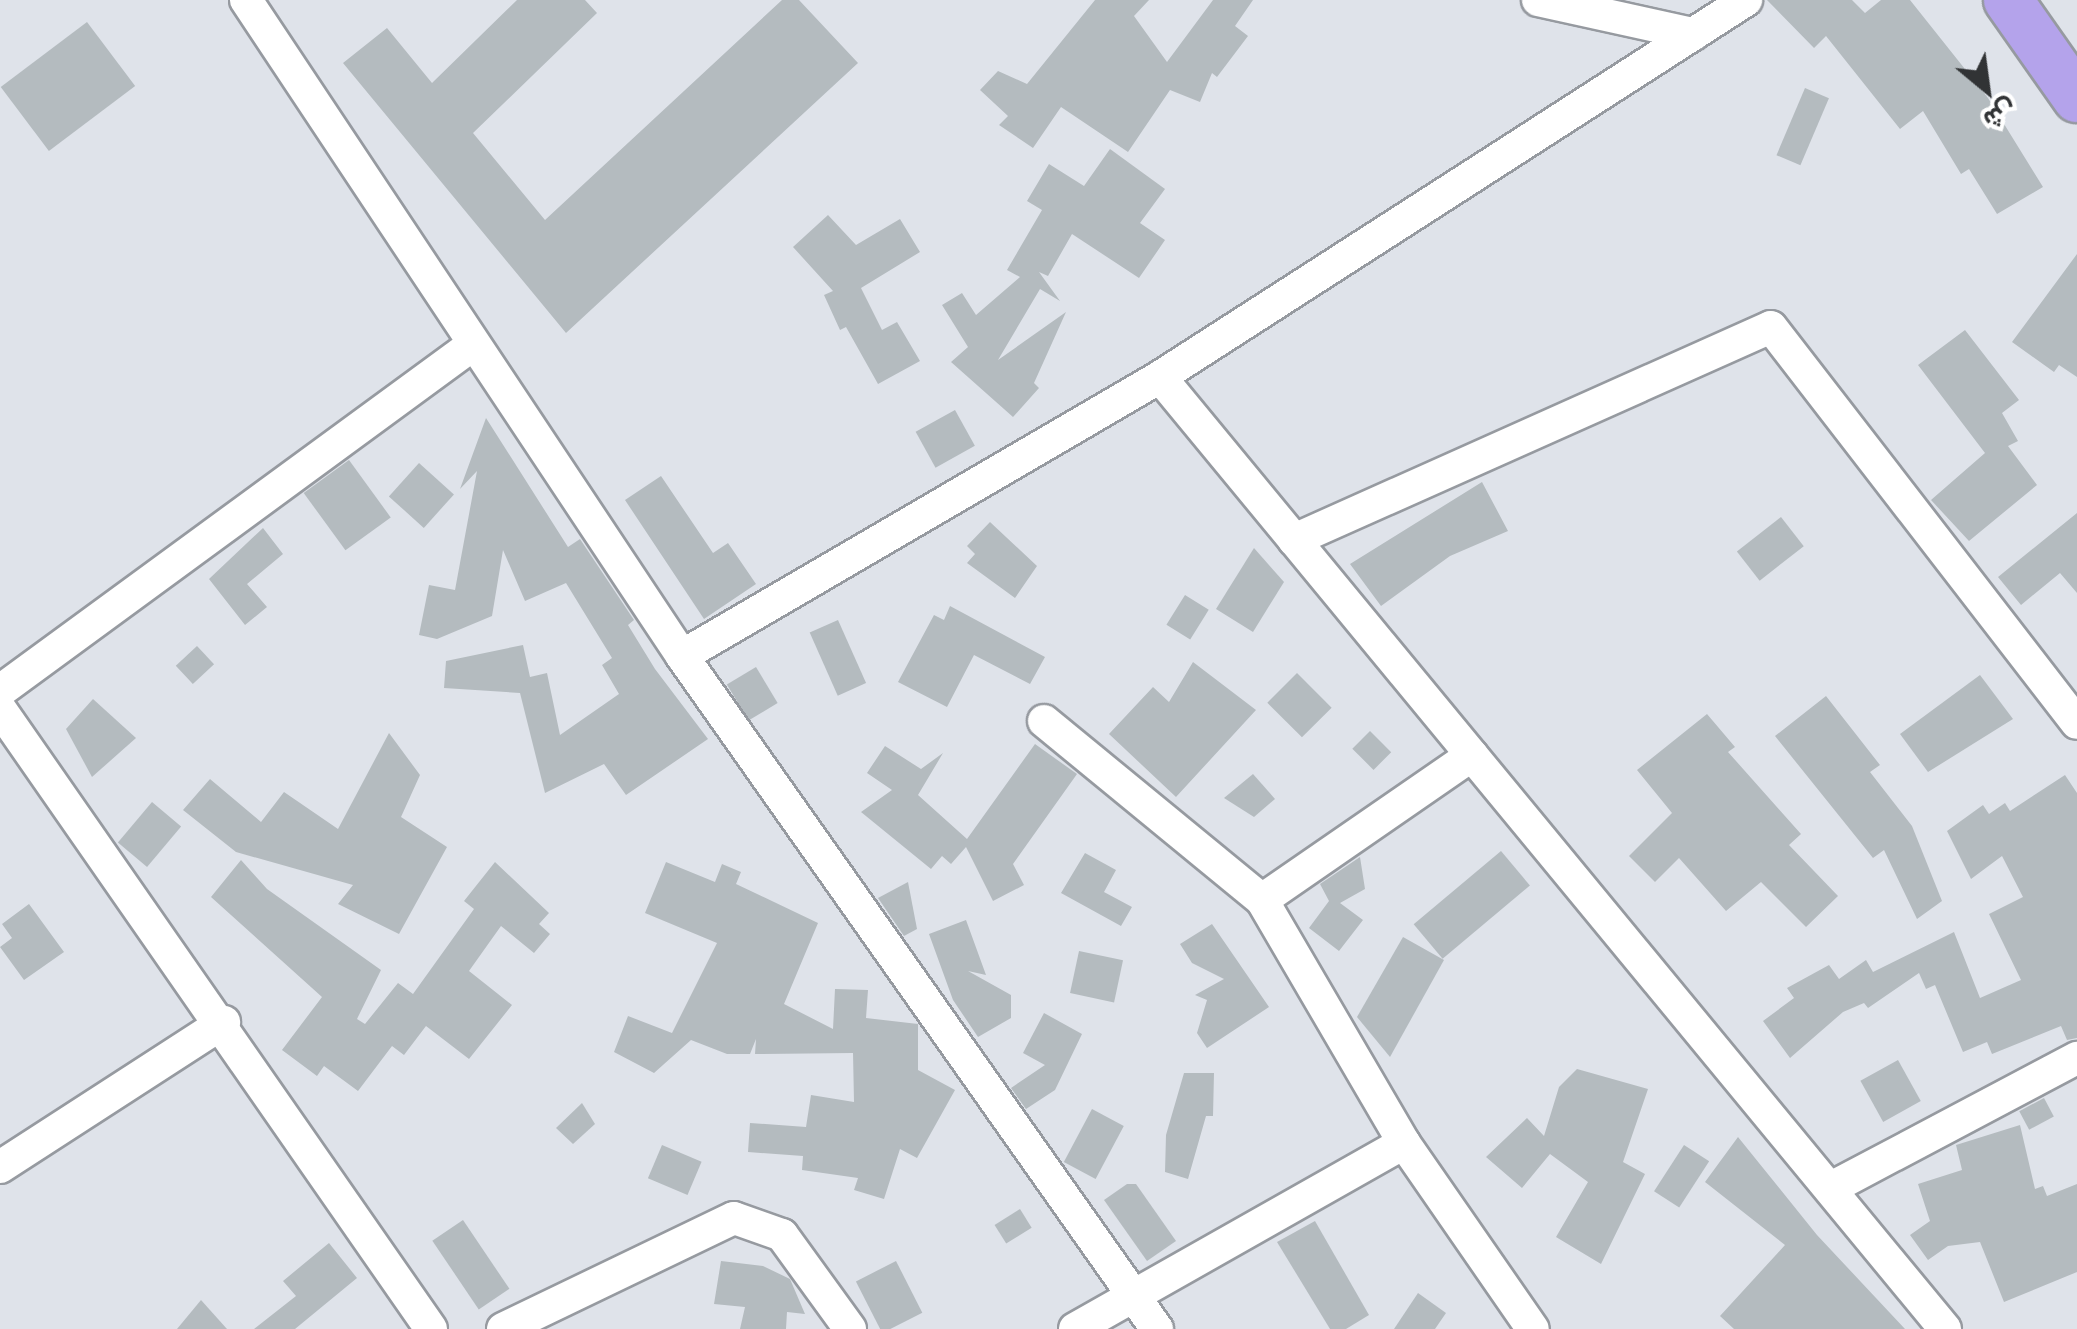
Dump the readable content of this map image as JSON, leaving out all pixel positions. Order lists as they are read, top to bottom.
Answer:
{
  "north": "bottom right"
}
